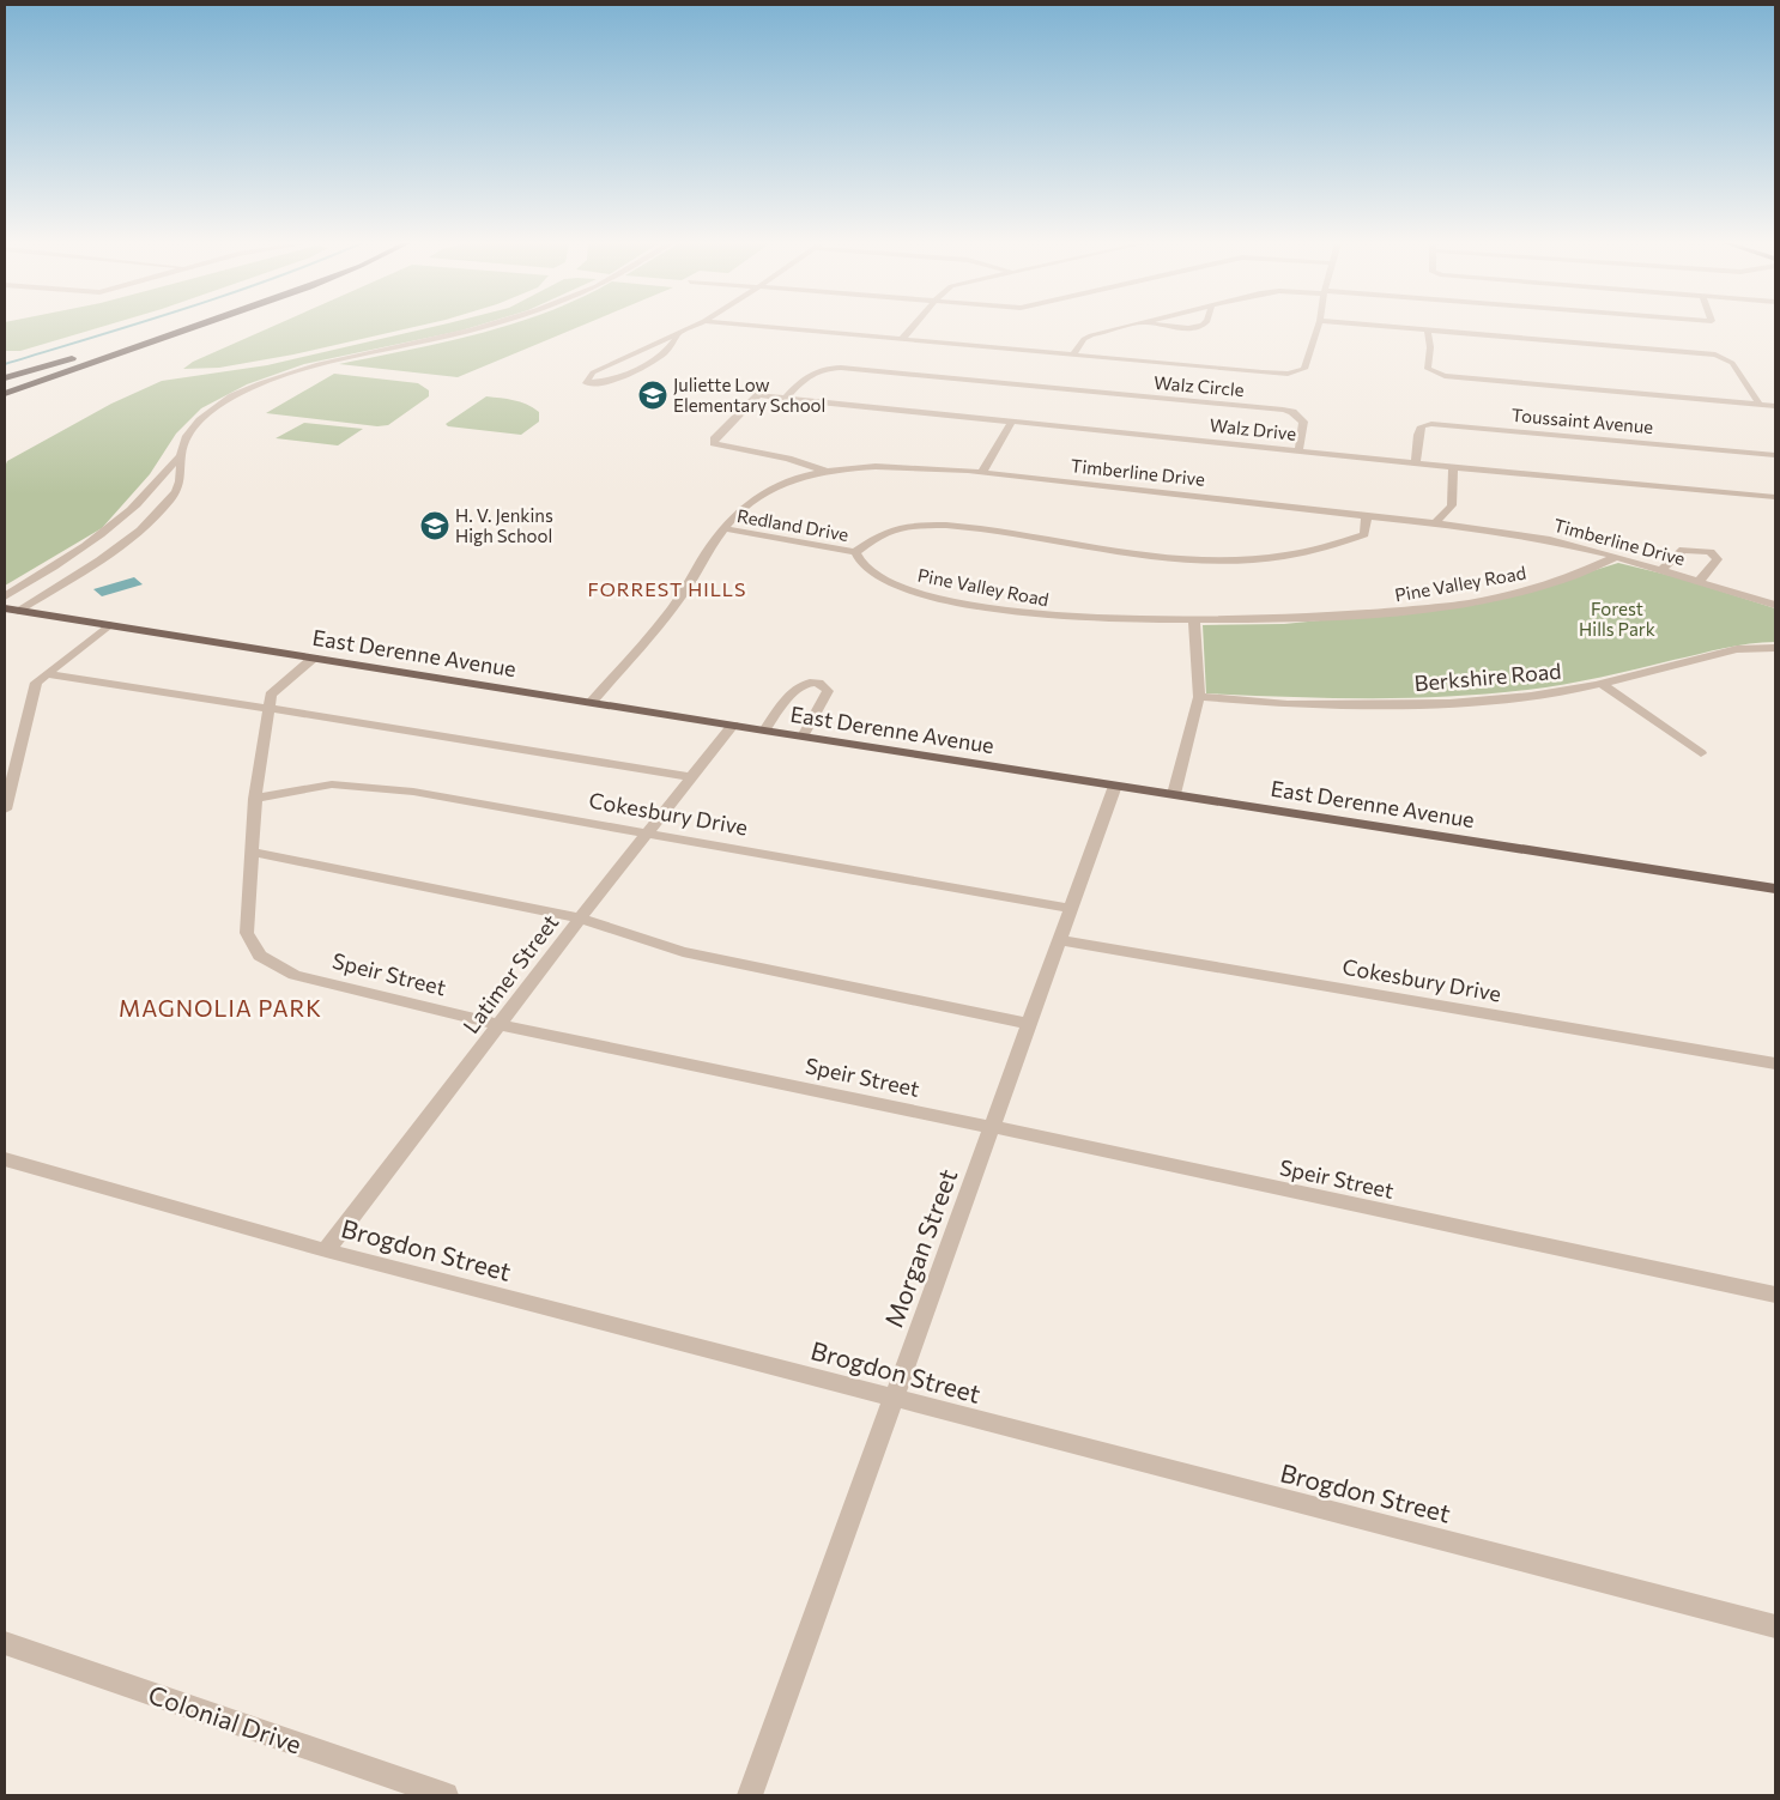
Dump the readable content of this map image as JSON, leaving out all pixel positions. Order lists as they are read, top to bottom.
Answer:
{
  "streets": {
    "main road": ["East Derenne Avenue"],
    "street": [
      "Walz Circle",
      "Toussaint Avenue",
      "Walz Drive",
      "Timberline Drive",
      "Redland Drive",
      "Pine Valley Road",
      "Berkshire Road",
      "Cokesbury Drive",
      "Speir Street",
      "Latimer Street",
      "Morgan Street",
      "Brogdon Street",
      "Colonial Drive"
    ]
  },
  "crossings": [
    ["Walz Circle", "Walz Drive"],
    ["Toussaint Avenue", "Walz Drive"],
    ["Walz Drive", "Timberline Drive"],
    ["Timberline Drive", "Redland Drive"],
    ["Timberline Drive", "Pine Valley Road"],
    ["Timberline Drive", "East Derenne Avenue"],
    ["Redland Drive", "Pine Valley Road"],
    ["East Derenne Avenue", "Speir Street"],
    ["East Derenne Avenue", "Latimer Street"],
    ["East Derenne Avenue", "Morgan Street"],
    ["Cokesbury Drive", "Speir Street"],
    ["Cokesbury Drive", "Latimer Street"],
    ["Cokesbury Drive", "Morgan Street"],
    ["Speir Street", "Latimer Street"],
    ["Speir Street", "Morgan Street"],
    ["Latimer Street", "Brogdon Street"],
    ["Morgan Street", "Brogdon Street"]
  ],
  "districts": ["FORREST HILLS", "MAGNOLIA PARK"],
  "parks": ["Forest Hills Park"],
  "places": {
    "school or university": ["Juliette Low Elementary School", "H. V. Jenkins High School"]
  }
}
